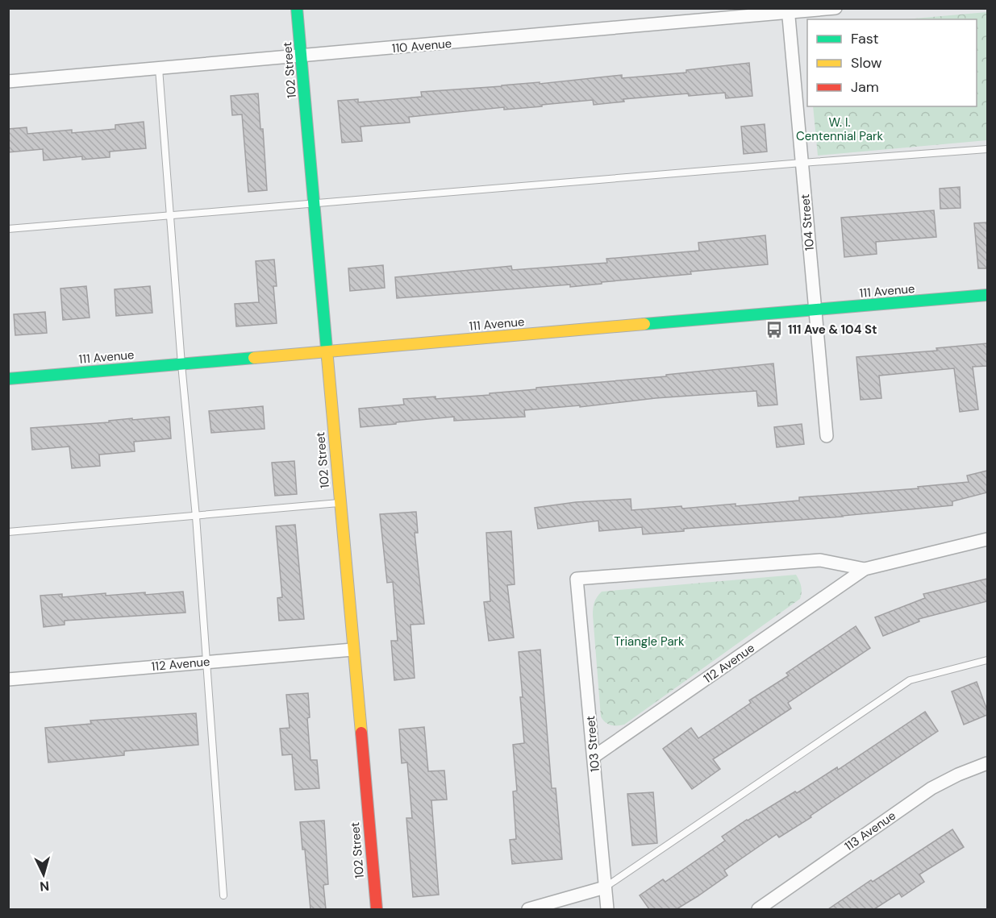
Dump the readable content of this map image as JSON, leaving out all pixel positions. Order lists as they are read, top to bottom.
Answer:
{
  "streets": {
    "street": [
      "110 Avenue",
      "102 Street",
      "104 Street",
      "111 Avenue",
      "112 Avenue",
      "103 Street",
      "113 Avenue"
    ]
  },
  "crossings": [
    ["110 Avenue", "102 Street"],
    ["110 Avenue", "104 Street"],
    ["102 Street", "111 Avenue"],
    ["102 Street", "112 Avenue"],
    ["104 Street", "111 Avenue"],
    ["112 Avenue", "103 Street"]
  ],
  "parks": ["W. I. Centennial Park", "Triangle Park"],
  "places": {
    "bus stop": ["111 Ave & 104 St"]
  },
  "legend": ["Fast", "Slow", "Jam"],
  "north": "bottom"
}
